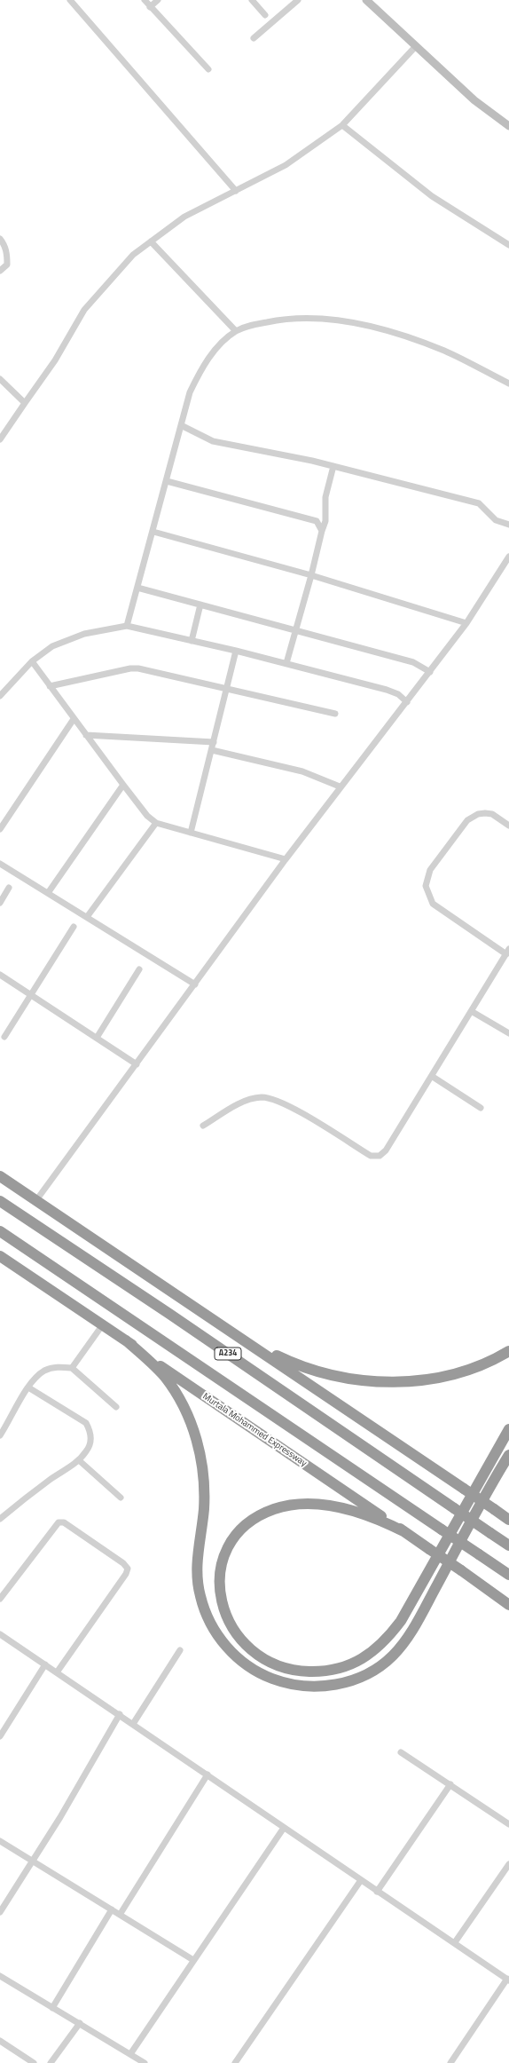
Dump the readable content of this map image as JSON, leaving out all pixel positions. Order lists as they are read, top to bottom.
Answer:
{
  "streets": {
    "highway": ["A234", "Murtala Mohammed Expressway"]
  }
}
